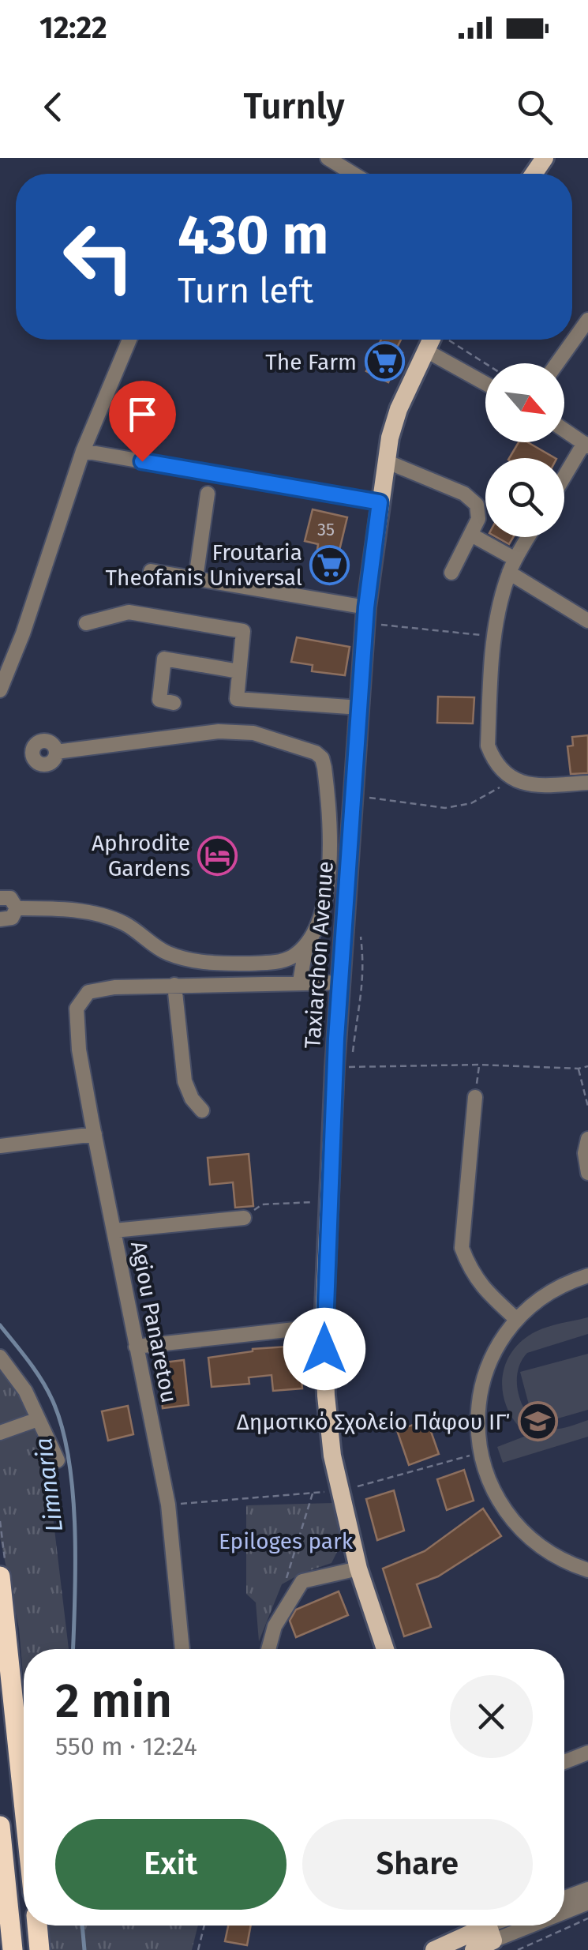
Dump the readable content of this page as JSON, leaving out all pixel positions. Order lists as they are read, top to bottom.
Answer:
{
  "streets": {
    "main road": ["Taxiarchon Avenue"],
    "street": ["Agiou Panaretou"]
  },
  "water": ["Limnaria"],
  "parks": ["Epiloges park"],
  "places": {
    "supermarket": ["The Farm", "Froutaria Theofanis Universal"],
    "hotel": ["Aphrodite Gardens"],
    "school or university": ["Δημοτικό Σχολείο Πάφου ΙΓ΄"]
  },
  "house_numbers": ["35"],
  "north": "bottom right",
  "page": {
    "status": "12:22",
    "header": "Turnly",
    "turn": ["430 m", "Turn left"],
    "heading": ["2 min", "550 m · 12:24"],
    "buttons": ["Exit", "Share"]
  }
}
